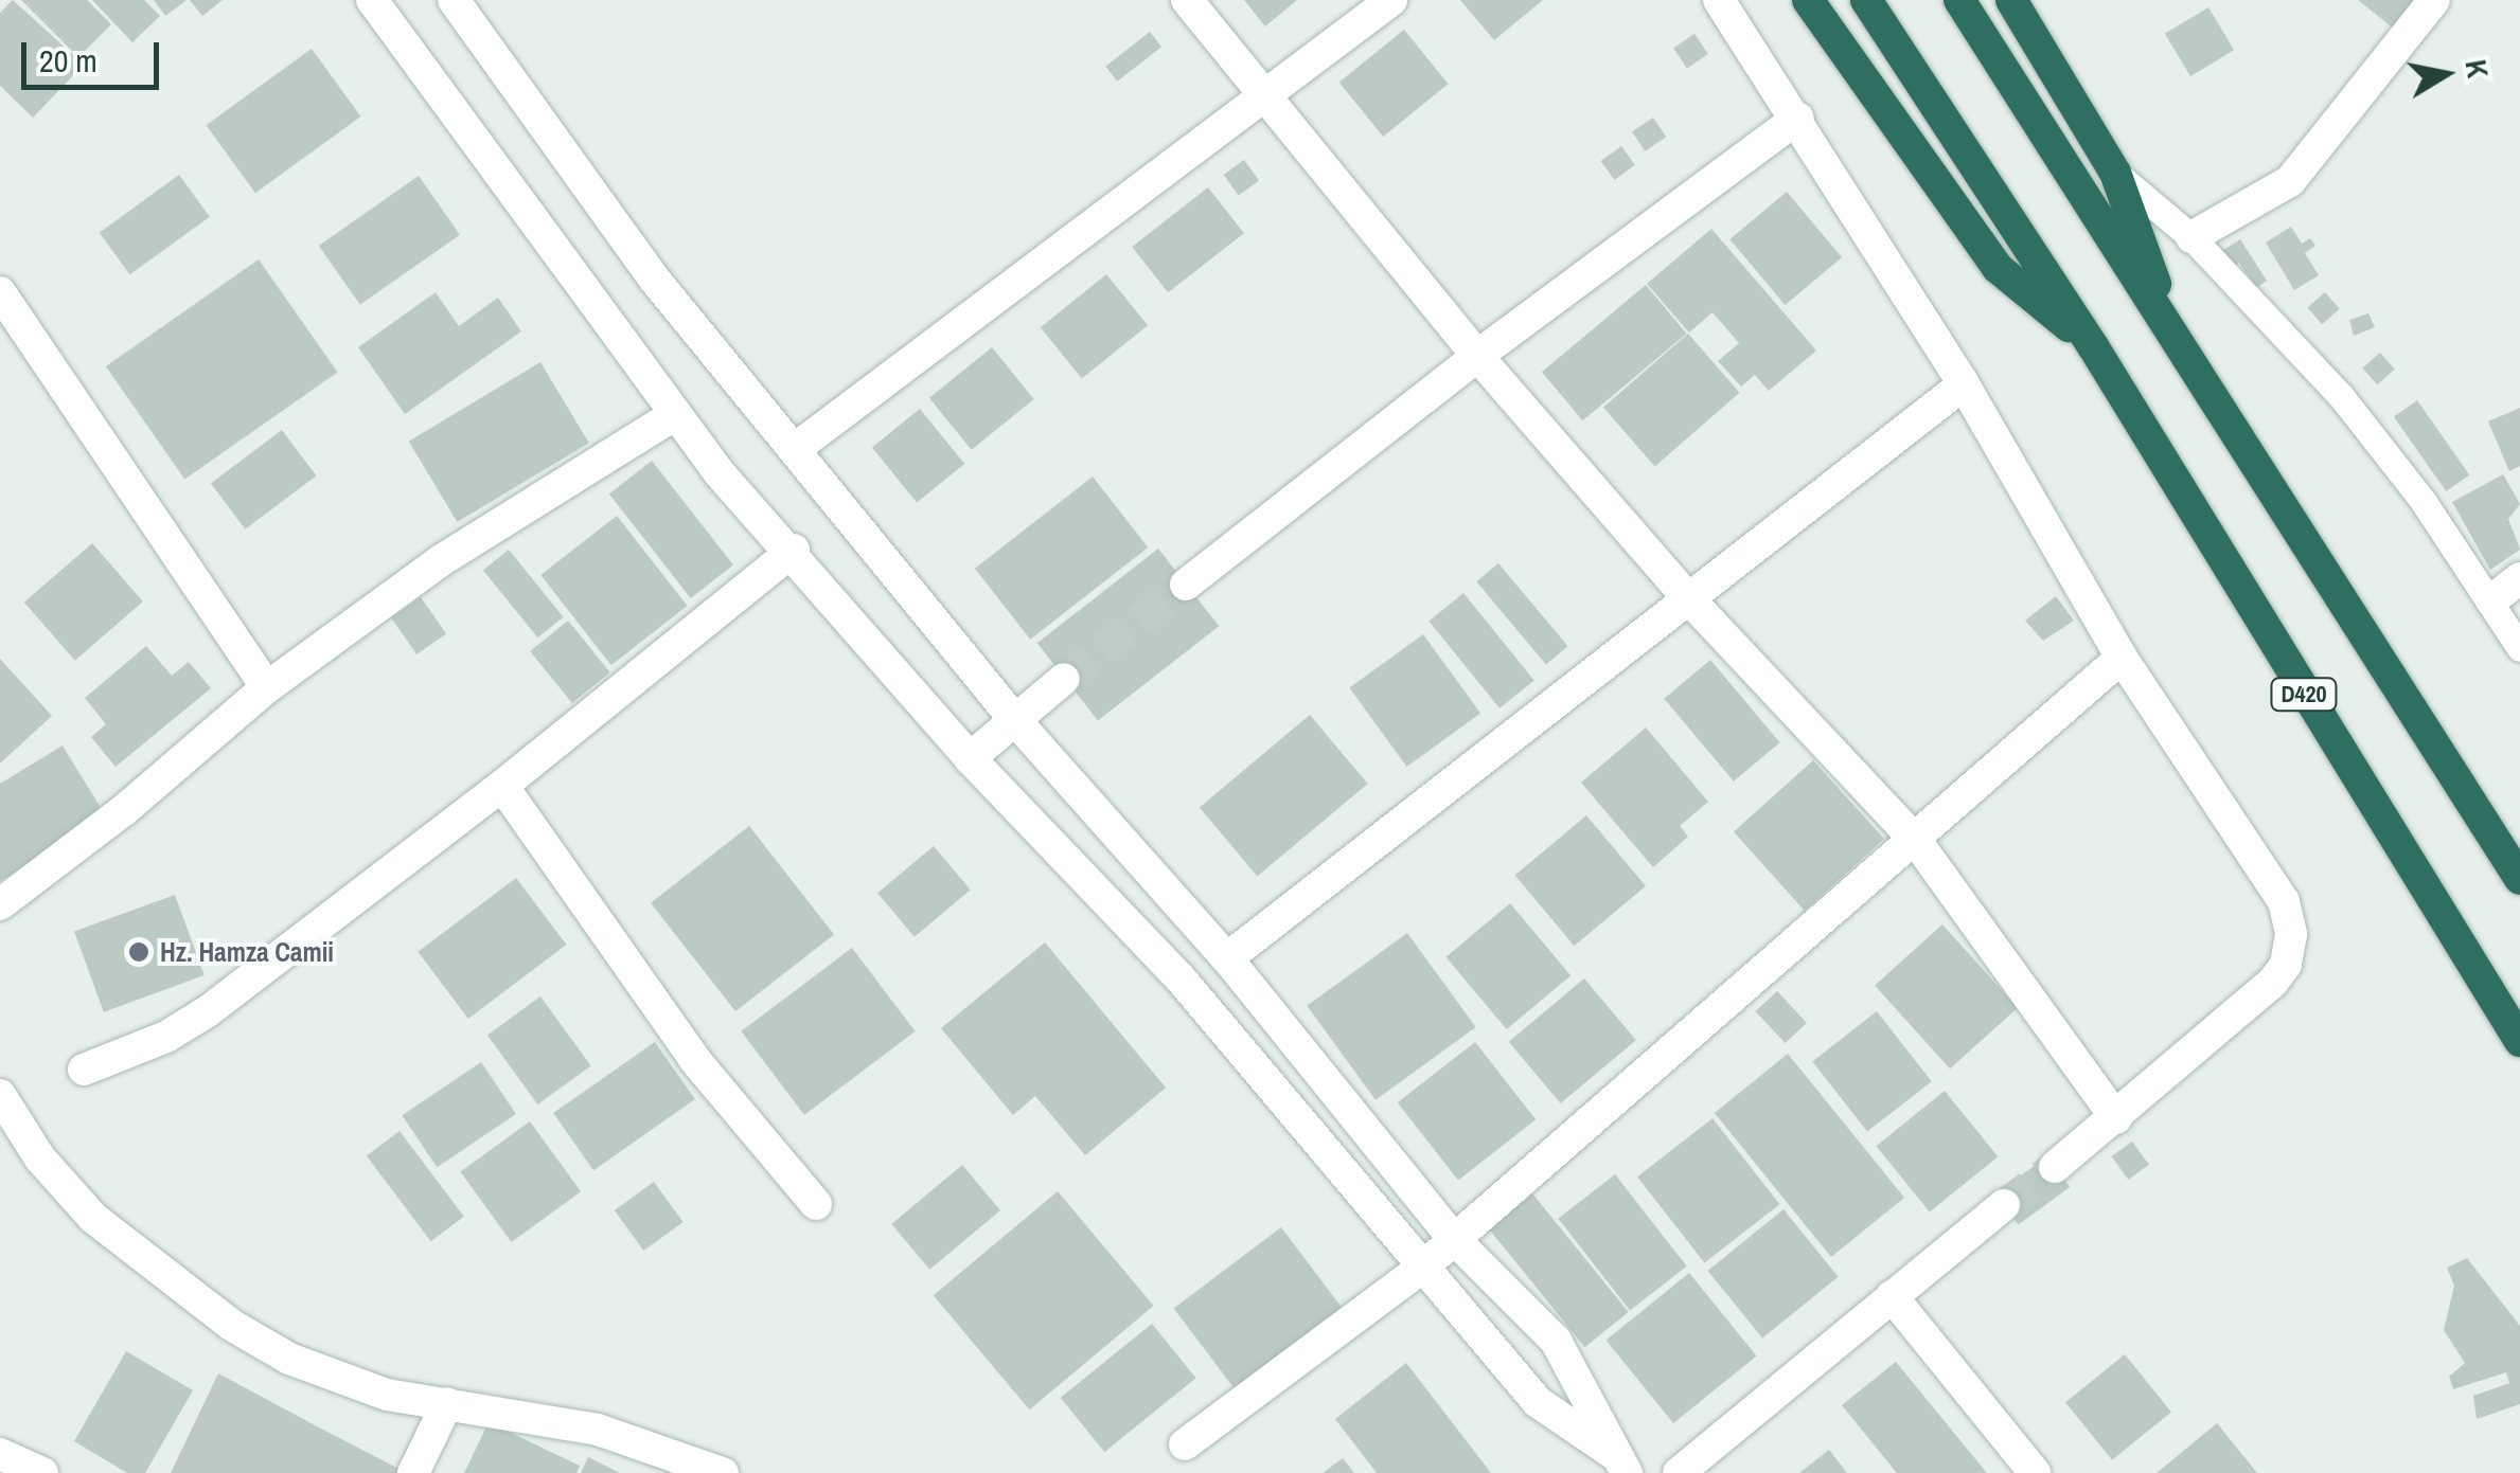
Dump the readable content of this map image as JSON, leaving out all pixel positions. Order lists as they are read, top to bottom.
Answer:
{
  "streets": {
    "highway": ["D420"]
  },
  "places": ["Hz. Hamza Camii"],
  "scale_bar": "20 m",
  "north": "right"
}
